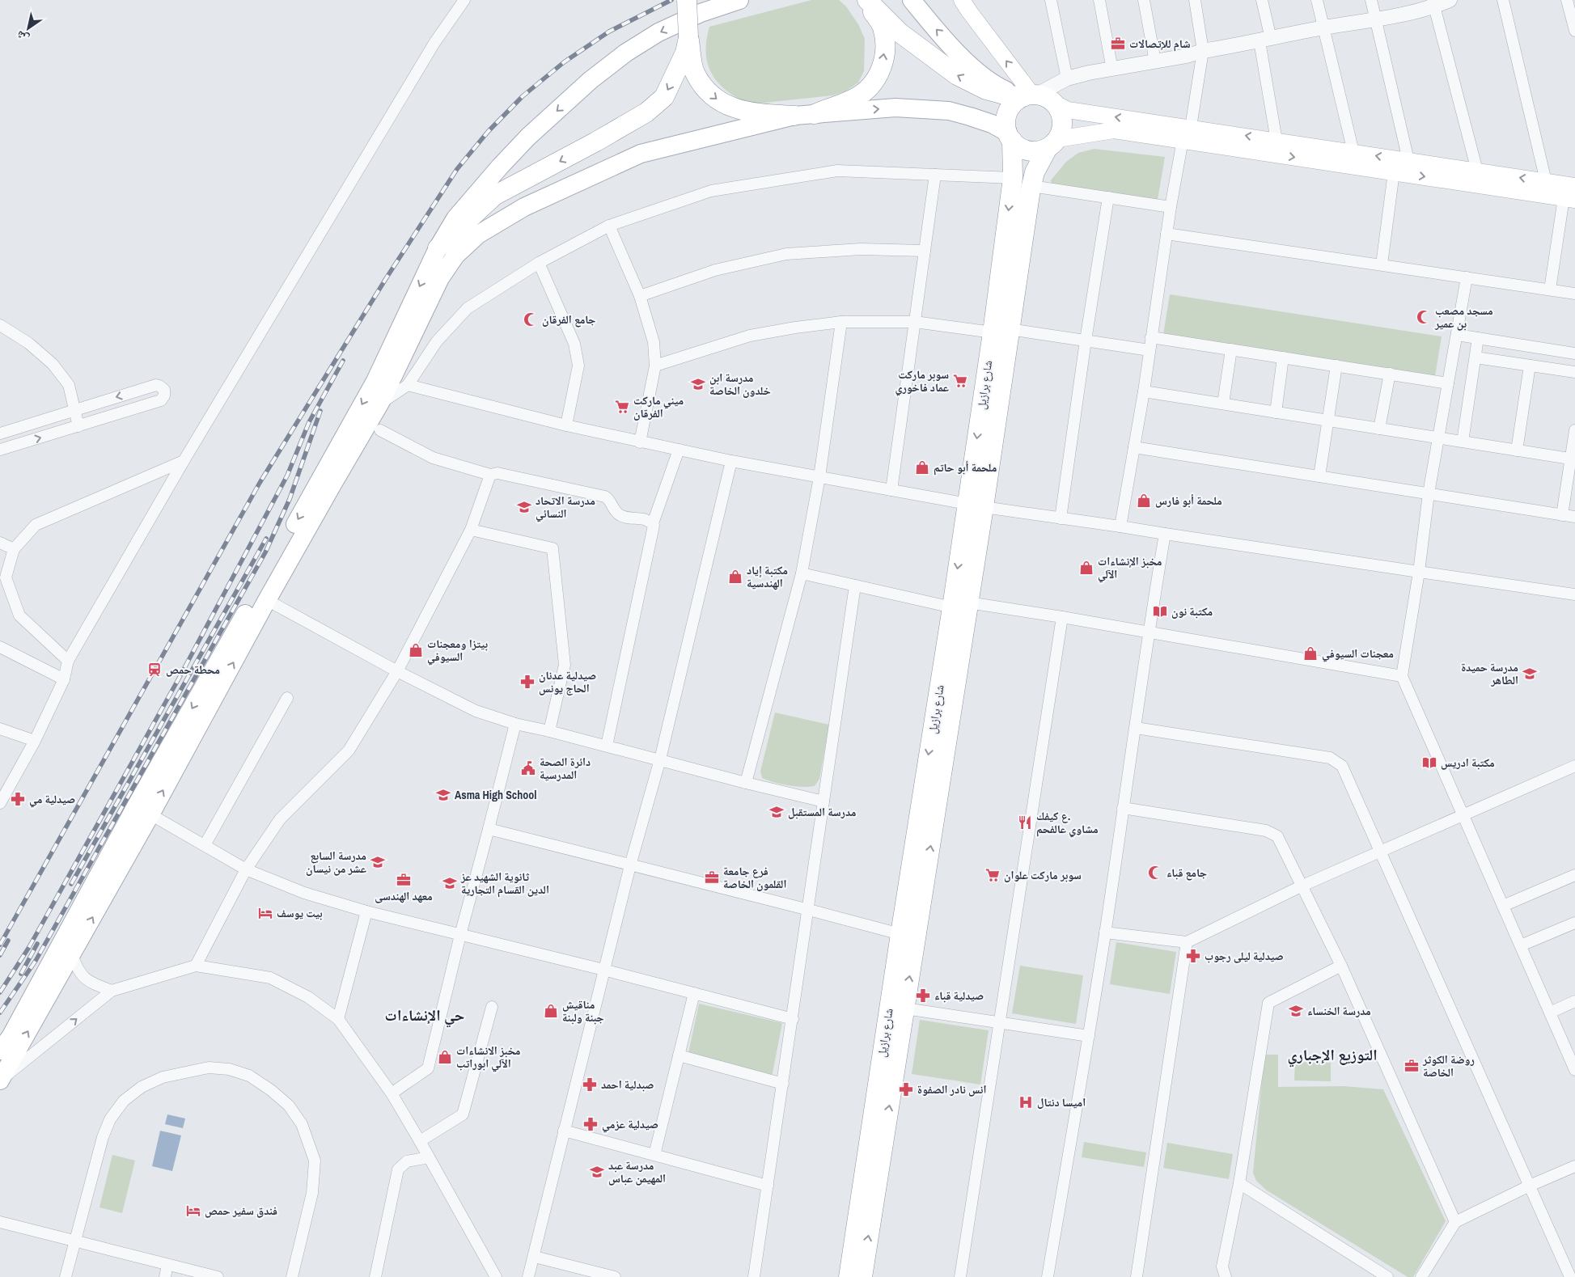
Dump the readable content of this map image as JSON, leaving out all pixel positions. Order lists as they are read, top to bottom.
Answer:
{
  "streets": {
    "highway": ["شارع برازيل"]
  },
  "districts": ["حي الإنشاءات", "التوزيع الإجباري"],
  "places": {
    "office": [
      "شام للإتصالات",
      "فرع جامعة القلمون الخاصة",
      "معهد الهندسى",
      "روضة الكوثر الخاصة"
    ],
    "mosque": ["مسجد مصعب بن عمير", "جامع الفرقان", "جامع قباء"],
    "supermarket": ["سوبر ماركت عماد فاخوري", "ميني ماركت الفرقان", "سوبر ماركت علوان"],
    "school or university": [
      "مدرسة ابن خلدون الخاصة",
      "مدرسة الاتحاد النسائي",
      "مدرسة حميدة الطاهر",
      "Asma High School",
      "مدرسة المستقبل",
      "مدرسة السابع عشر من نيسان",
      "ثانوية الشهيد عز الدين القسام التجارية",
      "مدرسة الخنساء",
      "مدرسة عبد المهيمن عباس"
    ],
    "shop": [
      "ملحمة أبو حاتم",
      "ملحمة أبو فارس",
      "مخبز الإنشاءات الآلي",
      "مكتبة إياد الهندسية",
      "بيتزا ومعجنات السيوفي",
      "معجنات السيوفي",
      "مناقيش جبنة ولبنة",
      "مخبز الانشاءات الآلي ابوراتب"
    ],
    "library": ["مكتبة نون", "مكتبة ادريس"],
    "station": ["محطة حمص"],
    "pharmacy": [
      "صيدلية عدنان الحاج يونس",
      "صيدلية مي",
      "صيدلية ليلى رجوب",
      "صيدلية قباء",
      "صبدلية احمد",
      "انس نادر الصفوة",
      "صيدلية عزمي"
    ],
    "public building": ["دائرة الصحة المدرسية"],
    "restaurant": ["ع كيفك. مشاوي عالفحم"],
    "hotel": ["بيت يوسف", "فندق سفير حمص"],
    "hospital": ["اميسا دنتال"]
  },
  "north": "bottom left"
}
